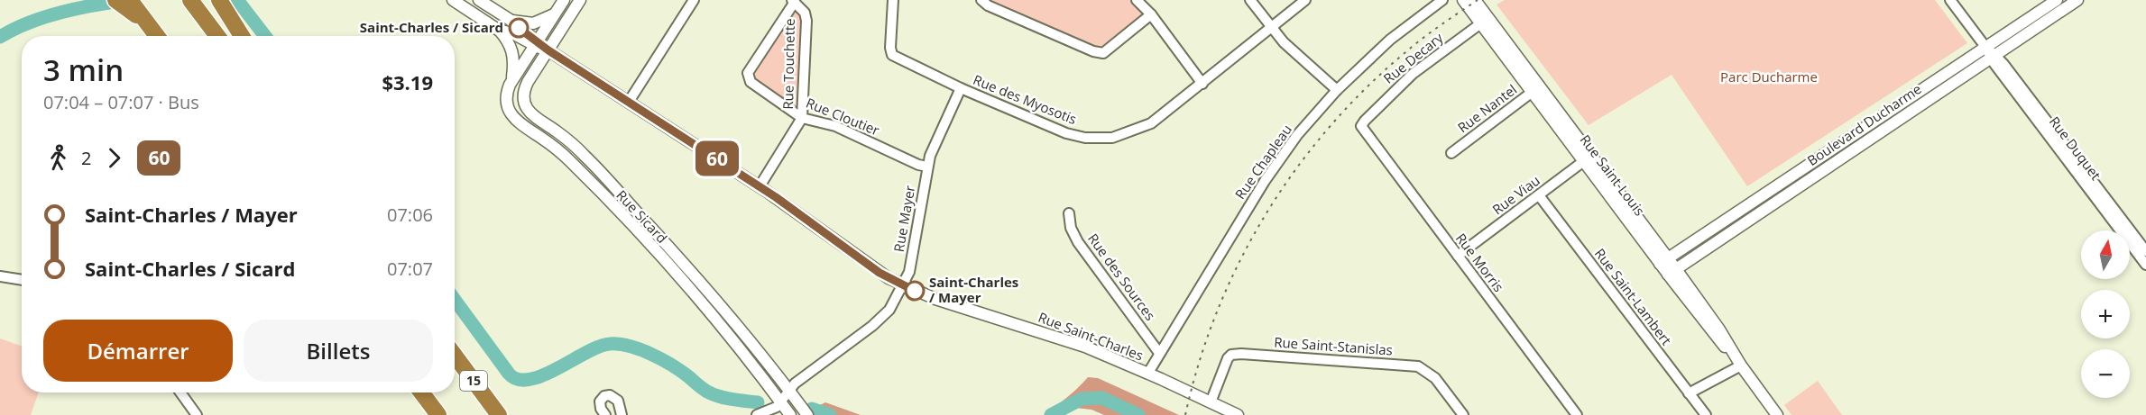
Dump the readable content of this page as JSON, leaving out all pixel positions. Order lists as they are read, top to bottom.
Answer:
{
  "streets": {
    "highway": ["15"],
    "street": [
      "Rue Decary",
      "Rue Touchette",
      "Rue des Myosotis",
      "Rue Nantel",
      "Rue Cloutier",
      "Boulevard Ducharme",
      "Rue Duquet",
      "Rue Chapleau",
      "Rue Saint-Louis",
      "Rue Viau",
      "Rue Sicard",
      "Rue Mayer",
      "Rue Morris",
      "Rue des Sources",
      "Rue Saint-Lambert",
      "Rue Saint-Charles",
      "Rue Saint-Stanislas"
    ]
  },
  "crossings": [
    ["Rue Decary", "Rue Saint-Louis"],
    ["Rue Decary", "Rue Morris"],
    ["Rue Touchette", "Rue Cloutier"],
    ["Rue Touchette", "Rue Saint-Charles"],
    ["Rue des Myosotis", "Rue Mayer"],
    ["Rue Nantel", "Rue Saint-Louis"],
    ["Rue Cloutier", "Rue Mayer"],
    ["Boulevard Ducharme", "Rue Duquet"],
    ["Boulevard Ducharme", "Rue Saint-Louis"],
    ["Rue Chapleau", "Rue des Sources"],
    ["Rue Chapleau", "Rue Saint-Charles"],
    ["Rue Saint-Louis", "Rue Viau"],
    ["Rue Viau", "Rue Morris"],
    ["Rue Viau", "Rue Saint-Lambert"],
    ["Rue Sicard", "Rue Mayer"],
    ["Rue Sicard", "Rue Saint-Charles"],
    ["Rue Mayer", "Rue Saint-Charles"],
    ["Rue Saint-Charles", "Rue Saint-Stanislas"]
  ],
  "parks": ["Parc Ducharme"],
  "places": ["Saint-Charles / Sicard", "Saint-Charles / Mayer"],
  "lines": ["bus line 60"],
  "north": "top",
  "page": {
    "on_map": "60",
    "heading": ["3 min", "07:04 – 07:07 · Bus", "$3.19"],
    "legs": ["2", "60"],
    "list": [
      {
        "name": "Saint-Charles / Mayer",
        "value": "07:06"
      },
      {
        "name": "Saint-Charles / Sicard",
        "value": "07:07"
      }
    ],
    "map_buttons": ["+", "−"],
    "buttons": ["Démarrer", "Billets"]
  }
}
